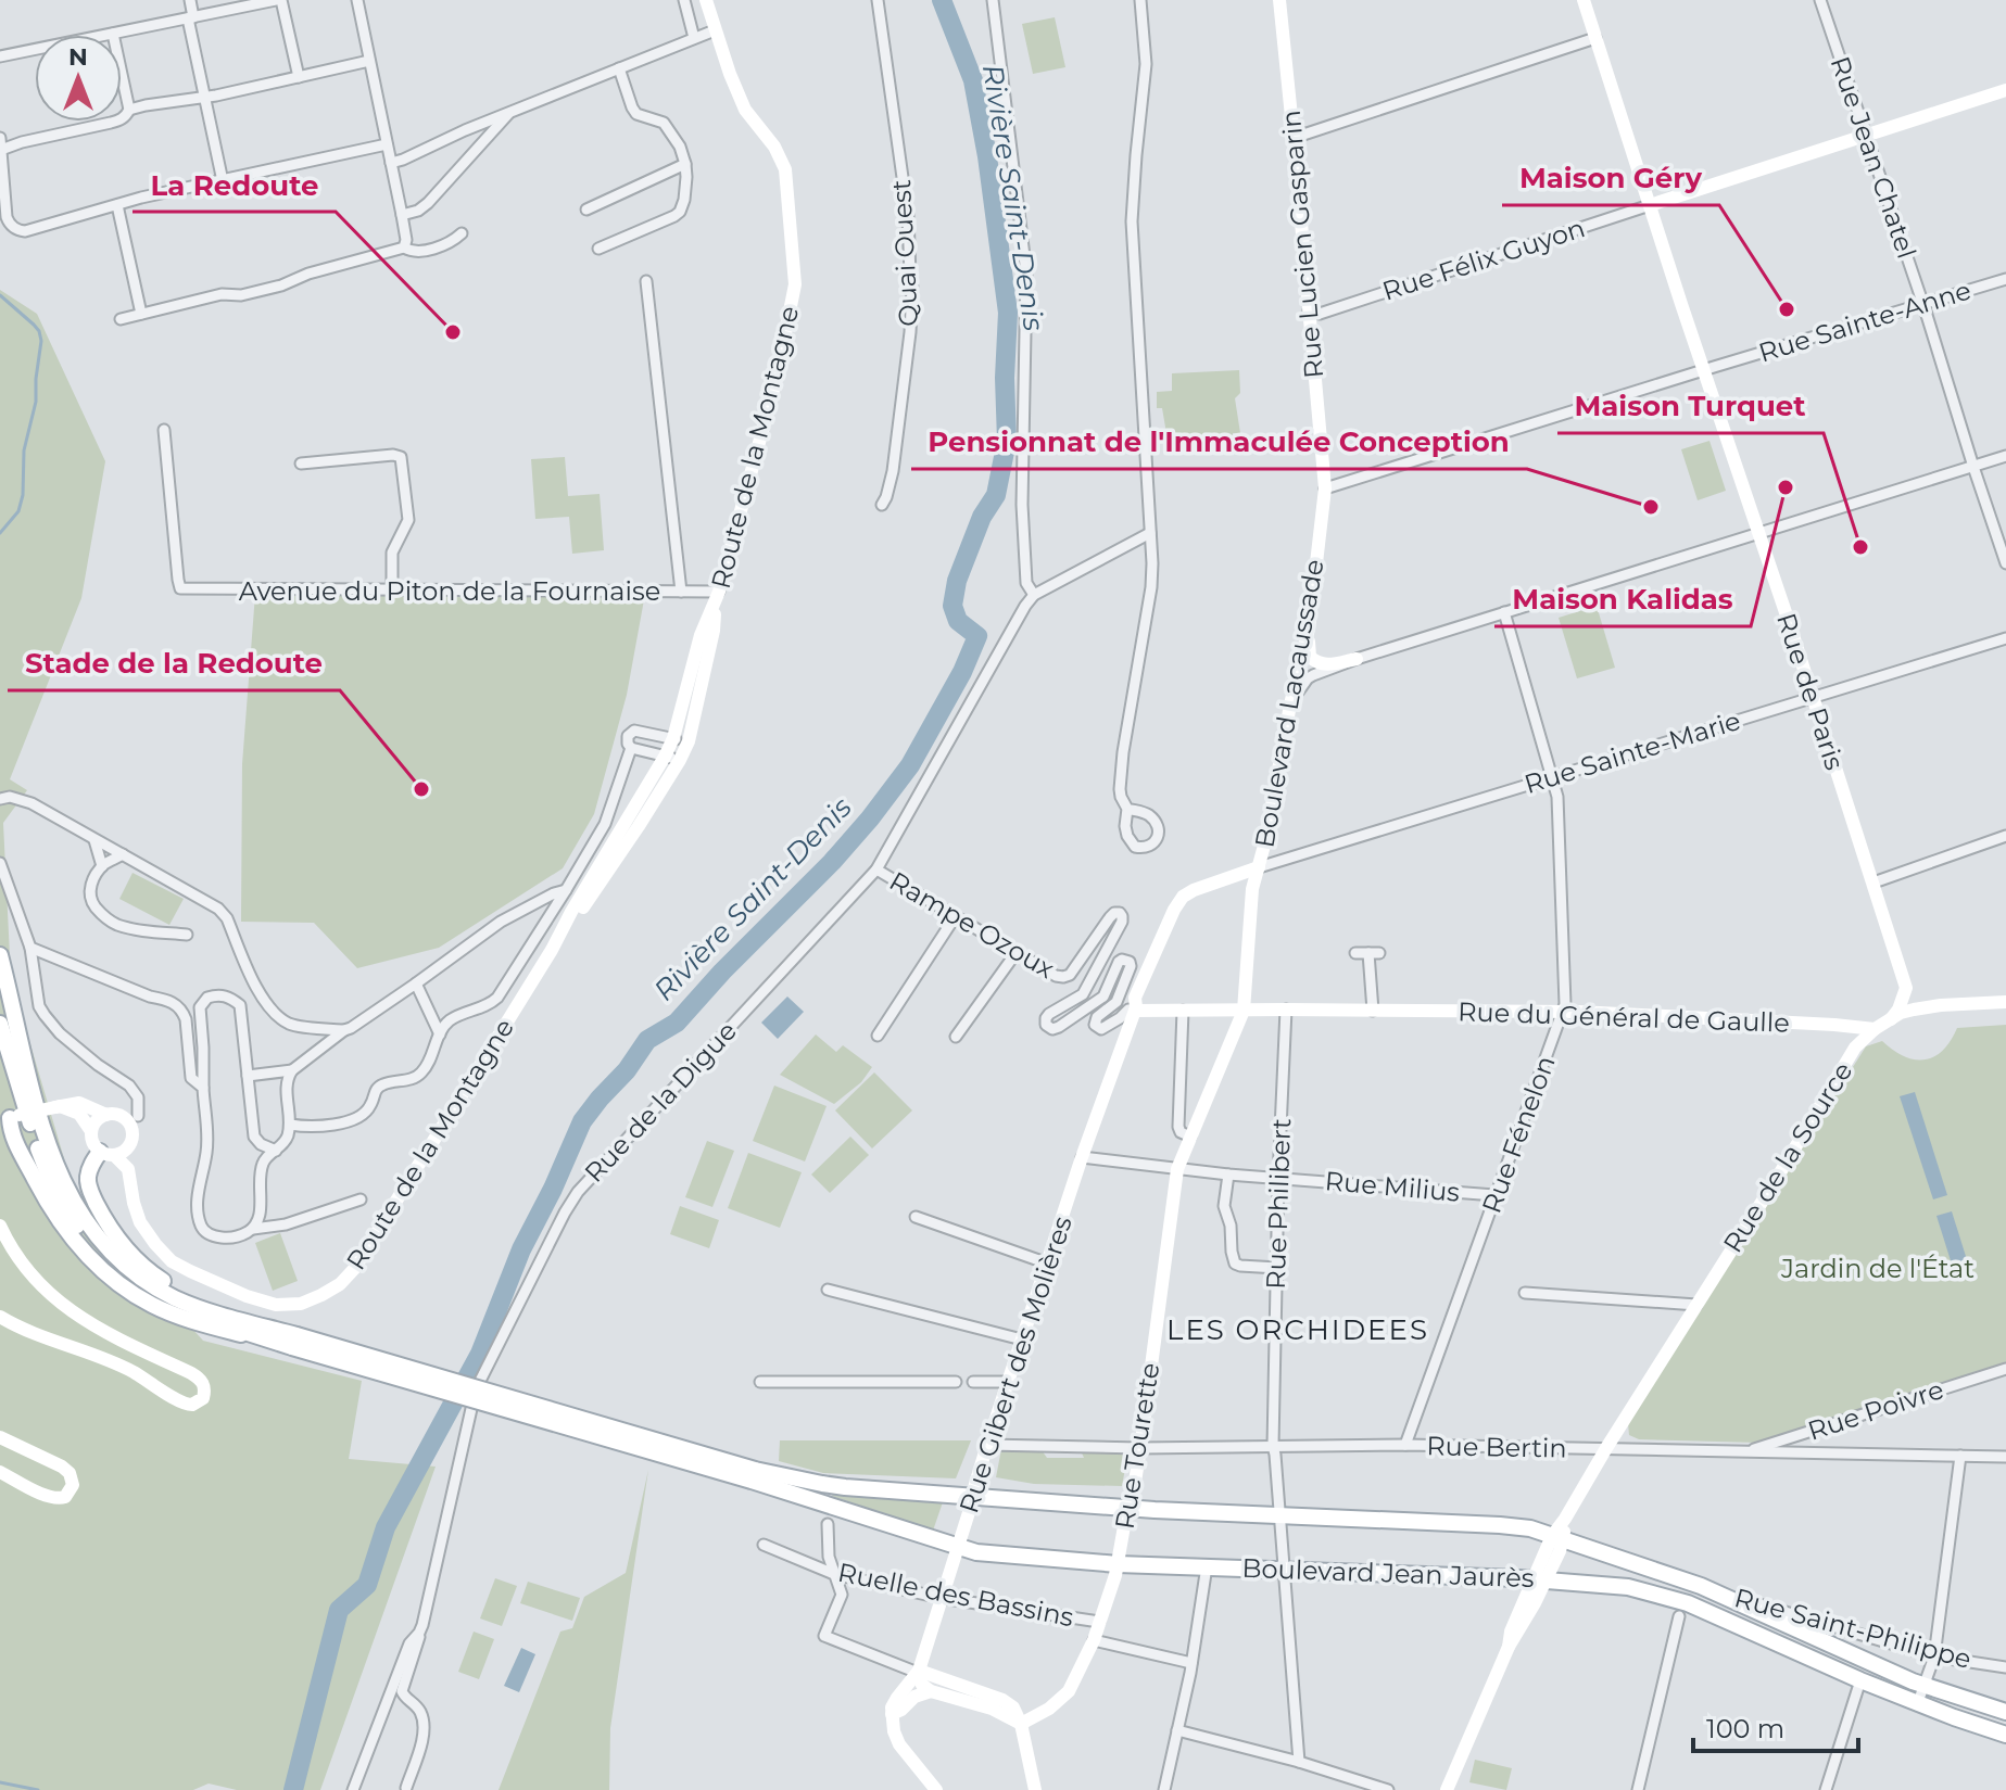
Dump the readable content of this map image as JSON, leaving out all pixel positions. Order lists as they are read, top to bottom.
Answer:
{
  "streets": {
    "main road": [
      "Rue Lucien Gasparin",
      "Rue Félix Guyon",
      "Route de la Montagne",
      "Rue de Paris",
      "Boulevard Lacaussade",
      "Rue du Général de Gaulle",
      "Rue de la Source",
      "Rue Gibert des Molières",
      "Rue Tourette",
      "Boulevard Jean Jaurès"
    ],
    "street": [
      "Rue Jean Chatel",
      "Quai Ouest",
      "Rue Sainte-Anne",
      "Avenue du Piton de la Fournaise",
      "Rue Sainte-Marie",
      "Rampe Ozoux",
      "Rue de la Digue",
      "Rue Fénelon",
      "Rue Milius",
      "Rue Philibert",
      "Rue Poivre",
      "Rue Bertin",
      "Ruelle des Bassins",
      "Rue Saint-Philippe"
    ]
  },
  "crossings": [
    ["Rue Jean Chatel", "Rue Félix Guyon"],
    ["Rue Jean Chatel", "Rue Sainte-Anne"],
    ["Rue Lucien Gasparin", "Rue Félix Guyon"],
    ["Rue Lucien Gasparin", "Rue Sainte-Anne"],
    ["Rue Lucien Gasparin", "Boulevard Lacaussade"],
    ["Rue Félix Guyon", "Rue de Paris"],
    ["Rue Sainte-Anne", "Rue de Paris"],
    ["Rue Sainte-Anne", "Boulevard Lacaussade"],
    ["Route de la Montagne", "Avenue du Piton de la Fournaise"],
    ["Rue de Paris", "Rue Sainte-Marie"],
    ["Boulevard Lacaussade", "Rue Sainte-Marie"],
    ["Boulevard Lacaussade", "Rampe Ozoux"],
    ["Boulevard Lacaussade", "Rue du Général de Gaulle"],
    ["Boulevard Lacaussade", "Rue Gibert des Molières"],
    ["Boulevard Lacaussade", "Rue Tourette"],
    ["Rue Sainte-Marie", "Rue Fénelon"],
    ["Rue Sainte-Marie", "Rue Tourette"],
    ["Rampe Ozoux", "Rue du Général de Gaulle"],
    ["Rampe Ozoux", "Rue de la Digue"],
    ["Rampe Ozoux", "Rue Gibert des Molières"],
    ["Rue du Général de Gaulle", "Rue Fénelon"],
    ["Rue du Général de Gaulle", "Rue de la Source"],
    ["Rue du Général de Gaulle", "Rue Philibert"],
    ["Rue du Général de Gaulle", "Rue Gibert des Molières"],
    ["Rue du Général de Gaulle", "Rue Tourette"],
    ["Rue Fénelon", "Rue Milius"],
    ["Rue Fénelon", "Rue Bertin"],
    ["Rue de la Source", "Rue Bertin"],
    ["Rue de la Source", "Boulevard Jean Jaurès"],
    ["Rue Milius", "Rue Philibert"],
    ["Rue Milius", "Rue Gibert des Molières"],
    ["Rue Milius", "Rue Tourette"],
    ["Rue Philibert", "Rue Bertin"],
    ["Rue Philibert", "Boulevard Jean Jaurès"],
    ["Rue Gibert des Molières", "Rue Bertin"],
    ["Rue Gibert des Molières", "Boulevard Jean Jaurès"],
    ["Rue Gibert des Molières", "Ruelle des Bassins"],
    ["Rue Poivre", "Rue Bertin"],
    ["Rue Tourette", "Rue Bertin"],
    ["Rue Tourette", "Boulevard Jean Jaurès"],
    ["Rue Tourette", "Ruelle des Bassins"],
    ["Boulevard Jean Jaurès", "Rue Saint-Philippe"]
  ],
  "districts": ["LES ORCHIDEES"],
  "water": ["Rivière Saint-Denis"],
  "parks": ["Jardin de l'État"],
  "places": [
    "Maison Géry",
    "La Redoute",
    "Maison Kalidas",
    "Pensionnat de l'Immaculée Conception",
    "Maison Turquet",
    "Stade de la Redoute"
  ],
  "scale_bar": "100 m",
  "north": "top"
}
